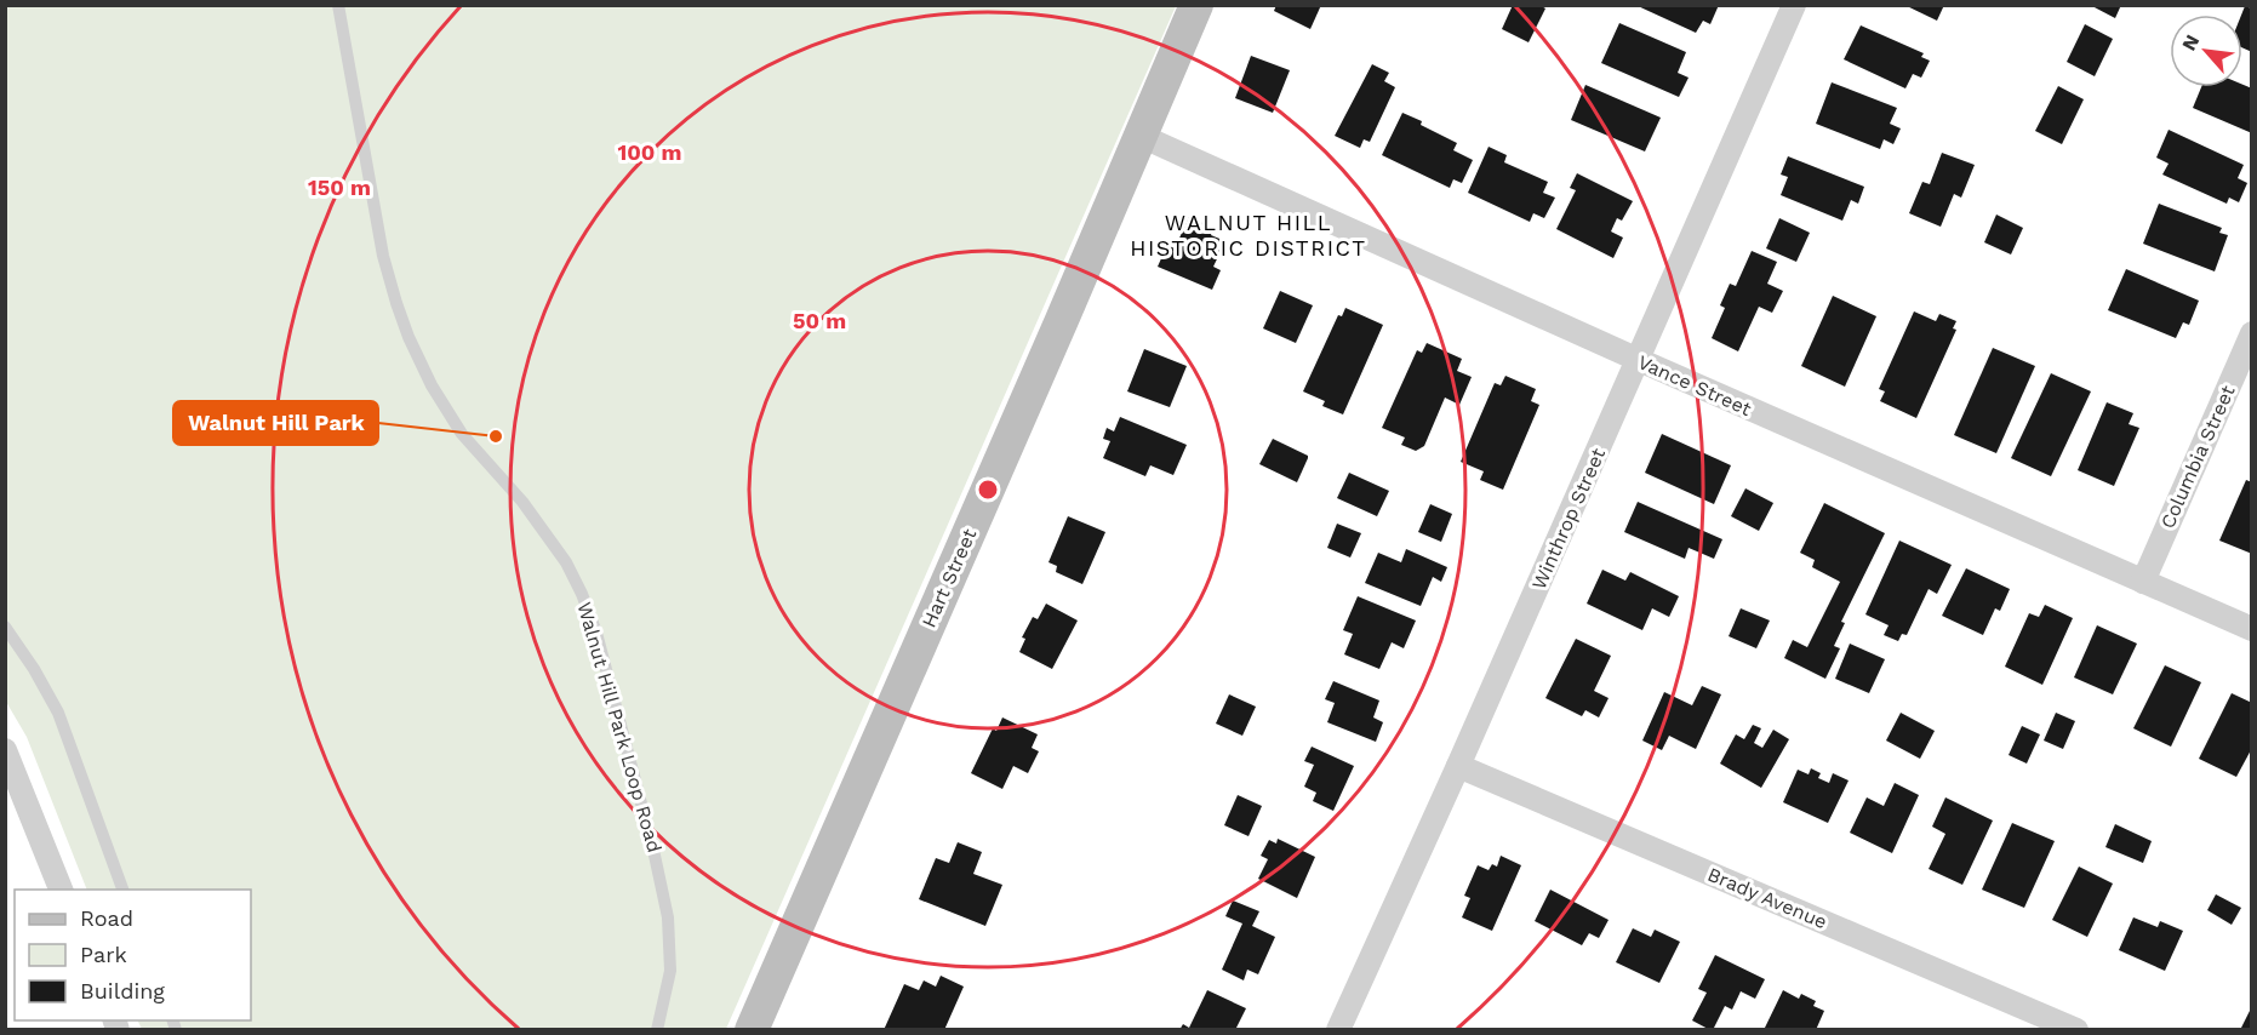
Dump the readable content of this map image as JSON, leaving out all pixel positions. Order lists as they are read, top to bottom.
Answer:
{
  "streets": {
    "street": [
      "Vance Street",
      "Columbia Street",
      "Winthrop Street",
      "Hart Street",
      "Brady Avenue"
    ],
    "lane": ["Walnut Hill Park Loop Road"]
  },
  "crossings": [
    ["Vance Street", "Columbia Street"],
    ["Vance Street", "Winthrop Street"],
    ["Vance Street", "Hart Street"],
    ["Winthrop Street", "Brady Avenue"]
  ],
  "districts": ["WALNUT HILL HISTORIC DISTRICT"],
  "places": ["Walnut Hill Park"],
  "legend": ["Road", "Park", "Building"],
  "north": "top left",
  "rings": ["100 m", "150 m", "50 m"]
}
